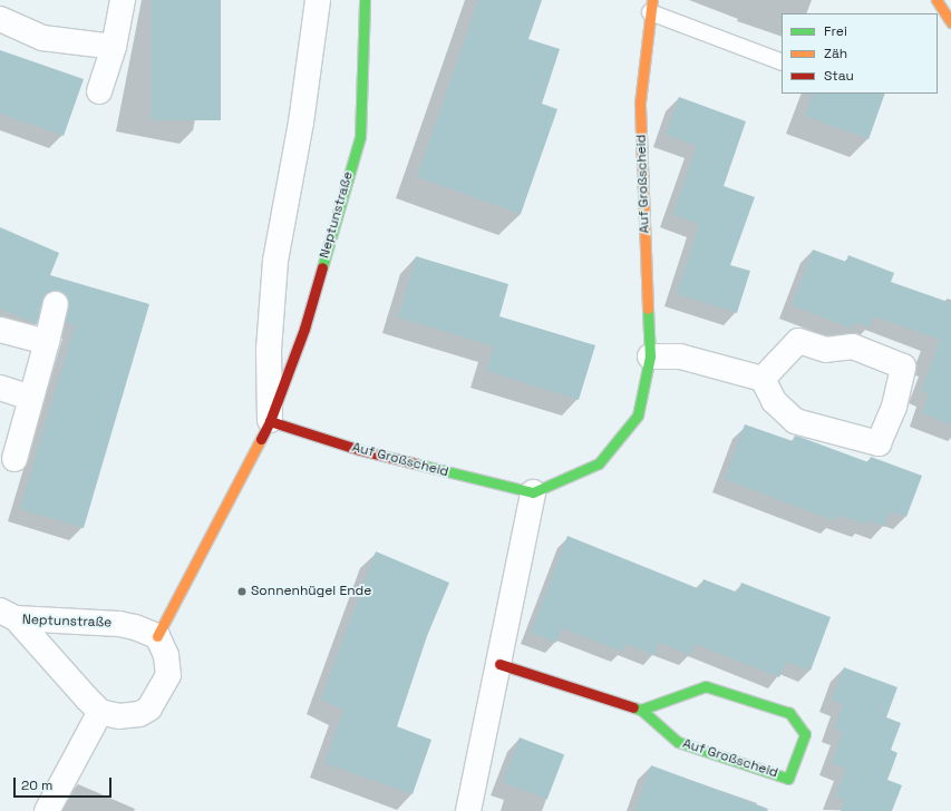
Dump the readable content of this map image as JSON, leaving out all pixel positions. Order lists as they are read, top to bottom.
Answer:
{
  "streets": {
    "street": ["Auf Großscheid", "Neptunstraße"]
  },
  "crossings": [
    ["Auf Großscheid", "Neptunstraße"]
  ],
  "places": ["Sonnenhügel Ende"],
  "legend": ["Frei", "Zäh", "Stau"],
  "scale_bar": "20 m"
}
